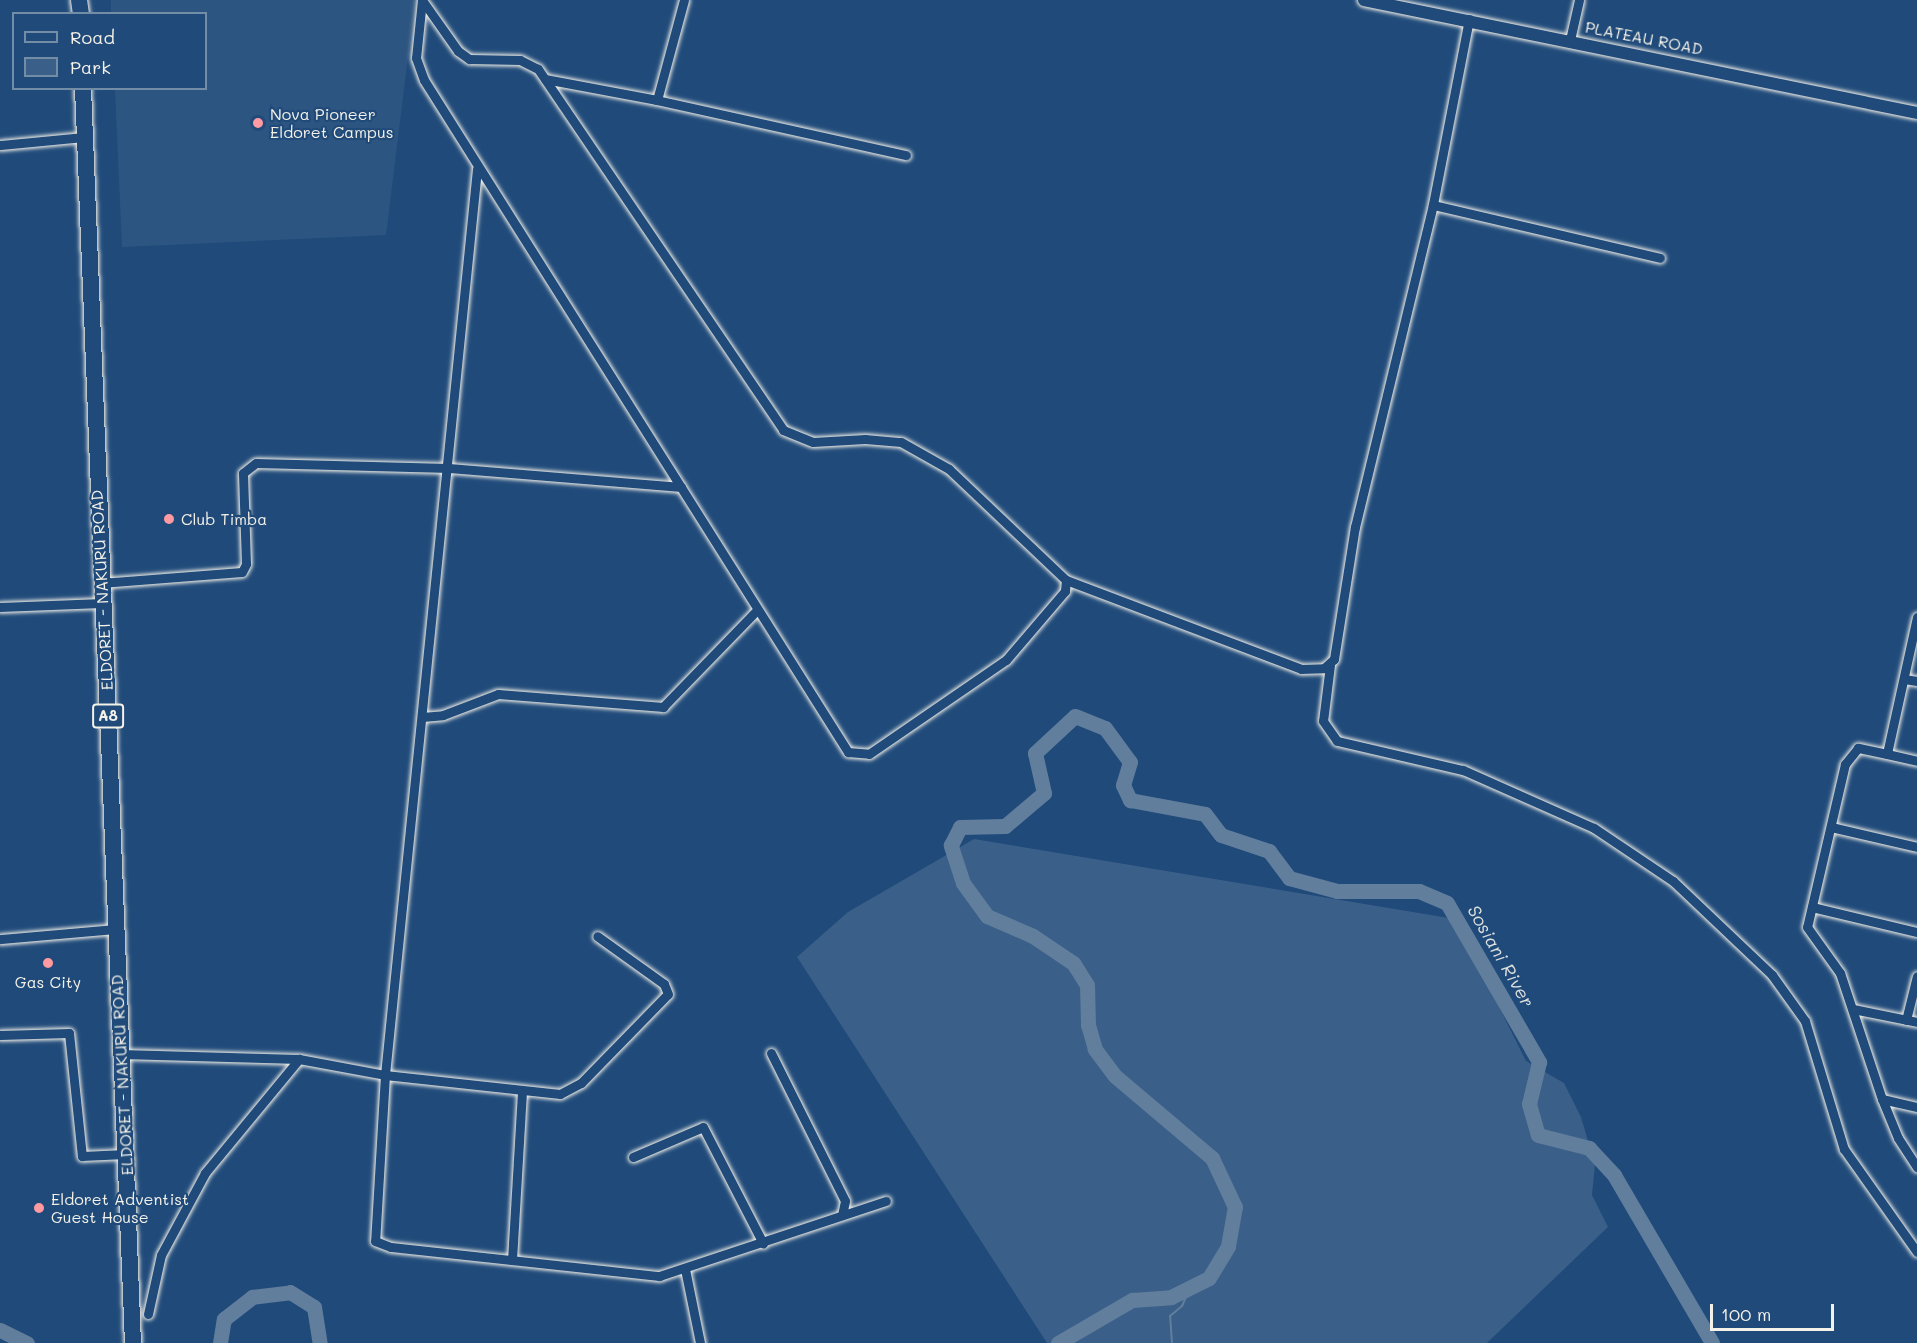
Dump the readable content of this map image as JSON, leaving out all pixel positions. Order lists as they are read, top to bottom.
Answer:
{
  "streets": {
    "highway": ["ELDORET - NAKURU ROAD", "A8"],
    "street": ["PLATEAU ROAD"]
  },
  "water": ["Sosiani River"],
  "places": [
    "Nova Pioneer Eldoret Campus",
    "Club Timba",
    "Gas City",
    "Eldoret Adventist Guest House"
  ],
  "legend": ["Road", "Park"],
  "scale_bar": "100 m"
}
